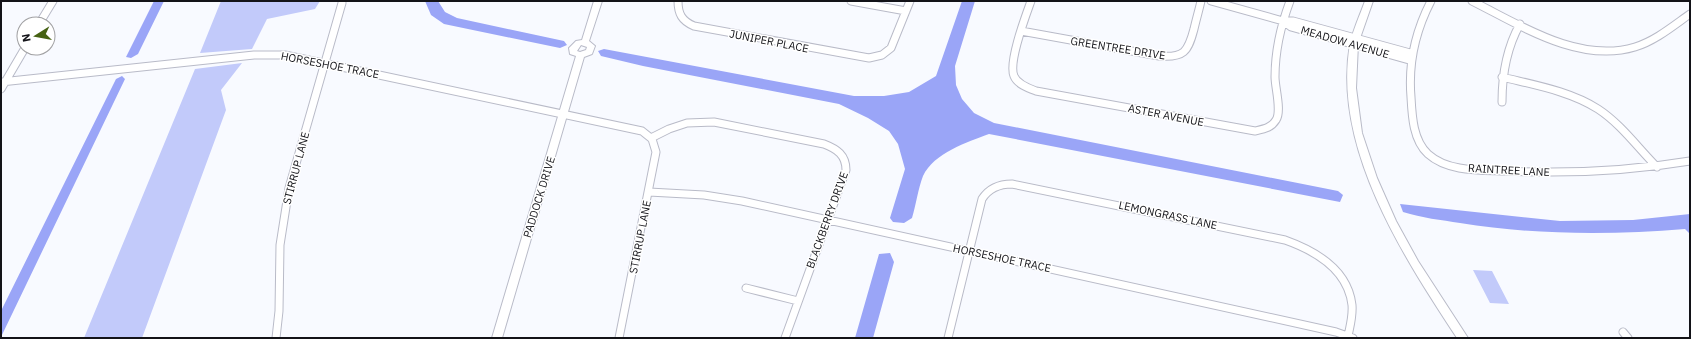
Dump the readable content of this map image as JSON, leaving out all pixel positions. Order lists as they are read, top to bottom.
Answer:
{
  "streets": {
    "street": [
      "JUNIPER PLACE",
      "MEADOW AVENUE",
      "GREENTREE DRIVE",
      "HORSESHOE TRACE",
      "ASTER AVENUE",
      "STIRRUP LANE",
      "RAINTREE LANE",
      "PADDOCK DRIVE",
      "LEMONGRASS LANE",
      "BLACKBERRY DRIVE"
    ]
  },
  "crossings": [
    ["MEADOW AVENUE", "ASTER AVENUE"],
    ["MEADOW AVENUE", "RAINTREE LANE"],
    ["GREENTREE DRIVE", "ASTER AVENUE"],
    ["HORSESHOE TRACE", "STIRRUP LANE"],
    ["HORSESHOE TRACE", "PADDOCK DRIVE"],
    ["HORSESHOE TRACE", "LEMONGRASS LANE"],
    ["HORSESHOE TRACE", "BLACKBERRY DRIVE"],
    ["STIRRUP LANE", "BLACKBERRY DRIVE"]
  ],
  "north": "left"
}
